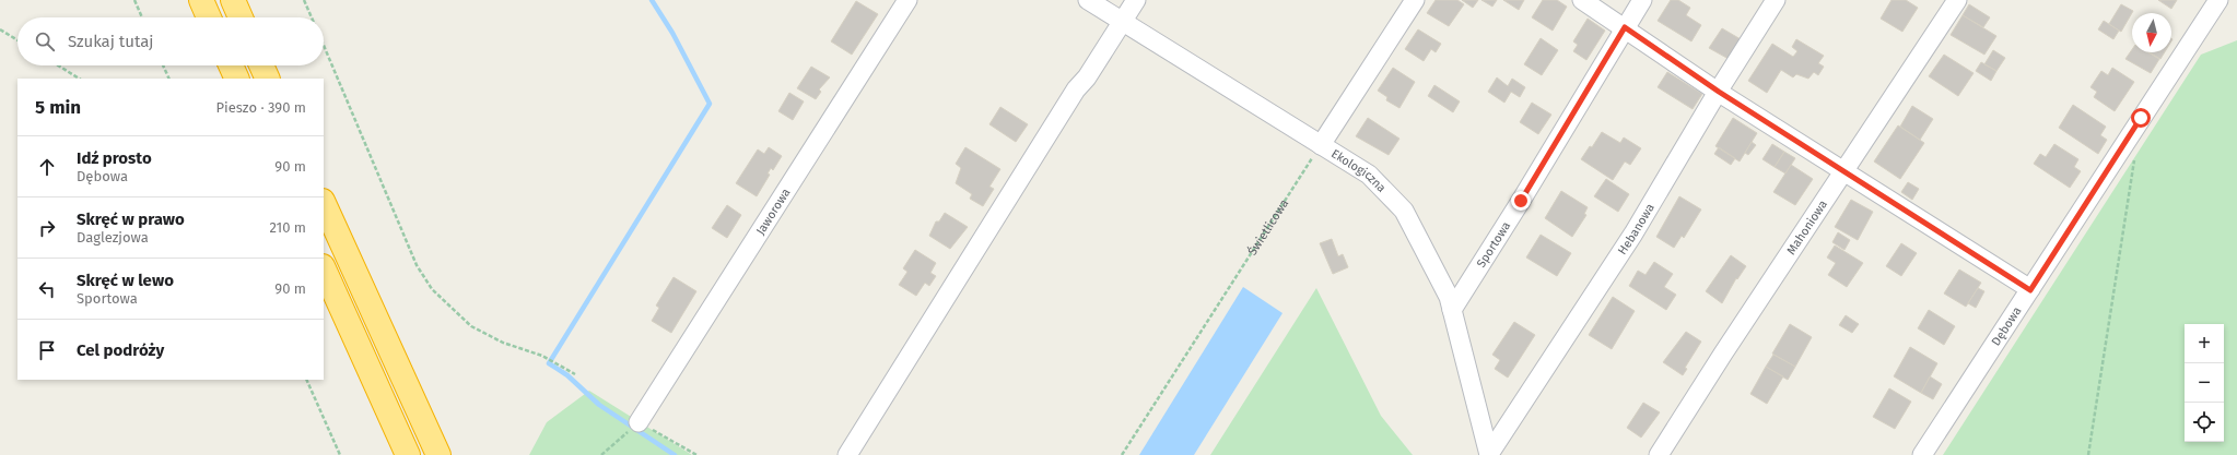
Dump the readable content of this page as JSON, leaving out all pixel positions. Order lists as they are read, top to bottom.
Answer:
{
  "streets": {
    "street": [
      "Ekologiczna",
      "Jaworowa",
      "Mahoniowa",
      "Hebanowa",
      "Sportowa",
      "Dębowa"
    ],
    "path": ["Świetlicowa"]
  },
  "crossings": [
    ["Ekologiczna", "Świetlicowa"],
    ["Ekologiczna", "Hebanowa"],
    ["Ekologiczna", "Sportowa"]
  ],
  "north": "bottom",
  "page": {
    "search": "Szukaj tutaj",
    "heading": ["5 min", "Pieszo · 390 m"],
    "list": [
      ["Idź prosto", "Dębowa", "90 m"],
      ["Skręć w prawo", "Daglezjowa", "210 m"],
      ["Skręć w lewo", "Sportowa", "90 m"],
      "Cel podróży"
    ],
    "map_buttons": ["+", "−"]
  }
}
